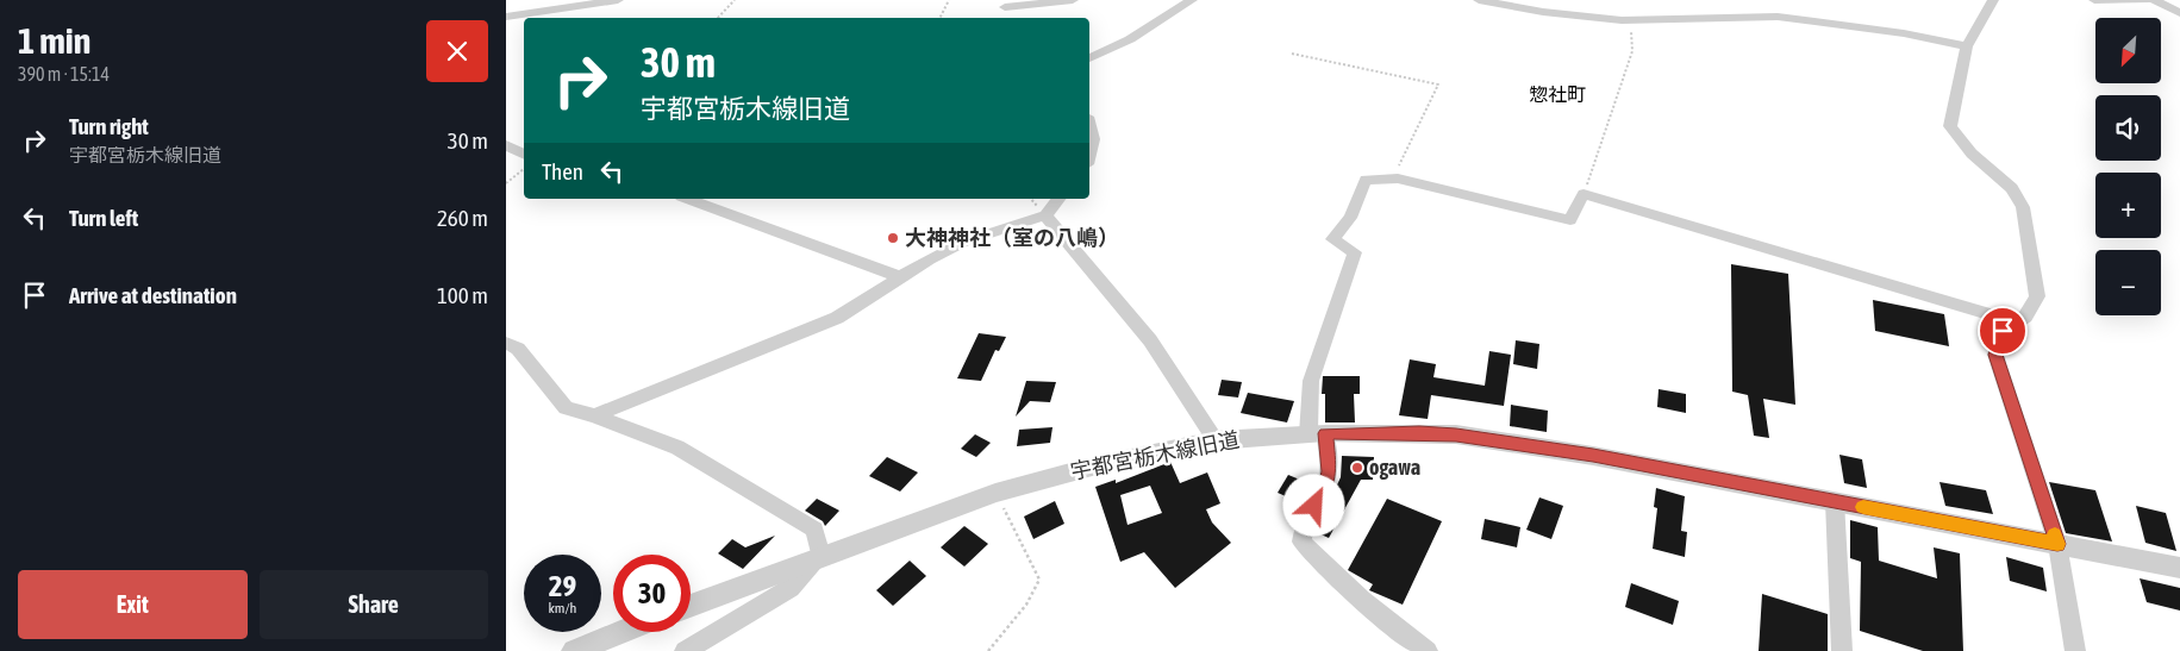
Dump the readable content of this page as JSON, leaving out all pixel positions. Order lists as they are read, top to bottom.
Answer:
{
  "streets": {
    "street": ["宇都宮栃木線旧道"]
  },
  "districts": ["惣社町"],
  "places": ["大神神社（室の八嶋）", "ogawa"],
  "north": "bottom left",
  "page": {
    "heading": ["1 min", "390 m · 15:14"],
    "map_buttons": ["+", "−"],
    "turn": ["30 m", "宇都宮栃木線旧道"],
    "list": [
      {
        "name": "Turn right",
        "note": "宇都宮栃木線旧道",
        "value": "30 m"
      },
      {
        "name": "Turn left",
        "value": "260 m"
      },
      {
        "name": "Arrive at destination",
        "value": "100 m"
      }
    ],
    "then": "Then",
    "speed": "29 km/h",
    "limit": "30",
    "buttons": ["Exit", "Share"]
  }
}
